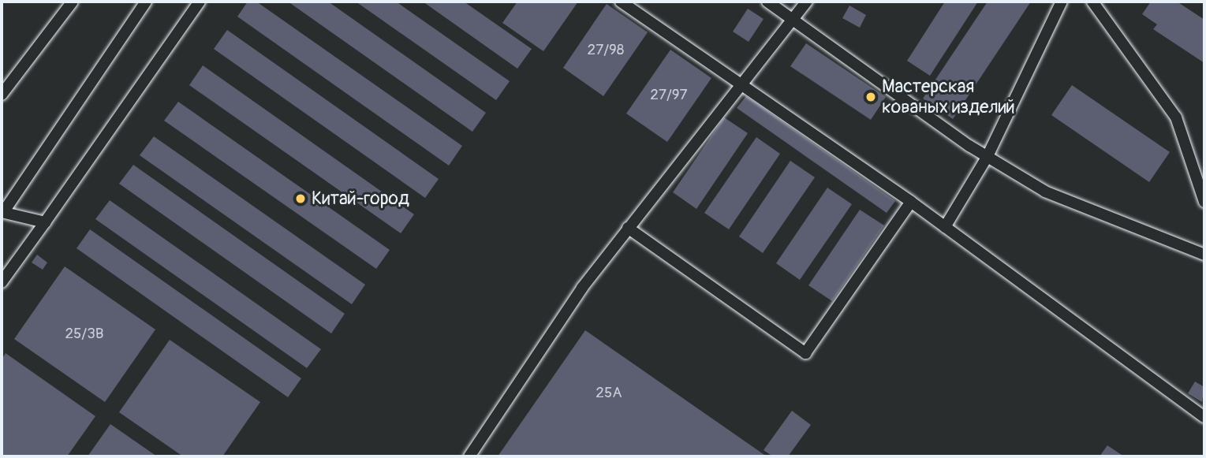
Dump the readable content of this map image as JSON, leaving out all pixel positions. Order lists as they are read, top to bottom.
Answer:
{
  "places": ["Мастерская кованых изделий", "Китай-город"],
  "house_numbers": [
    "27/98",
    "27/97",
    "25/3В",
    "25А"
  ]
}
